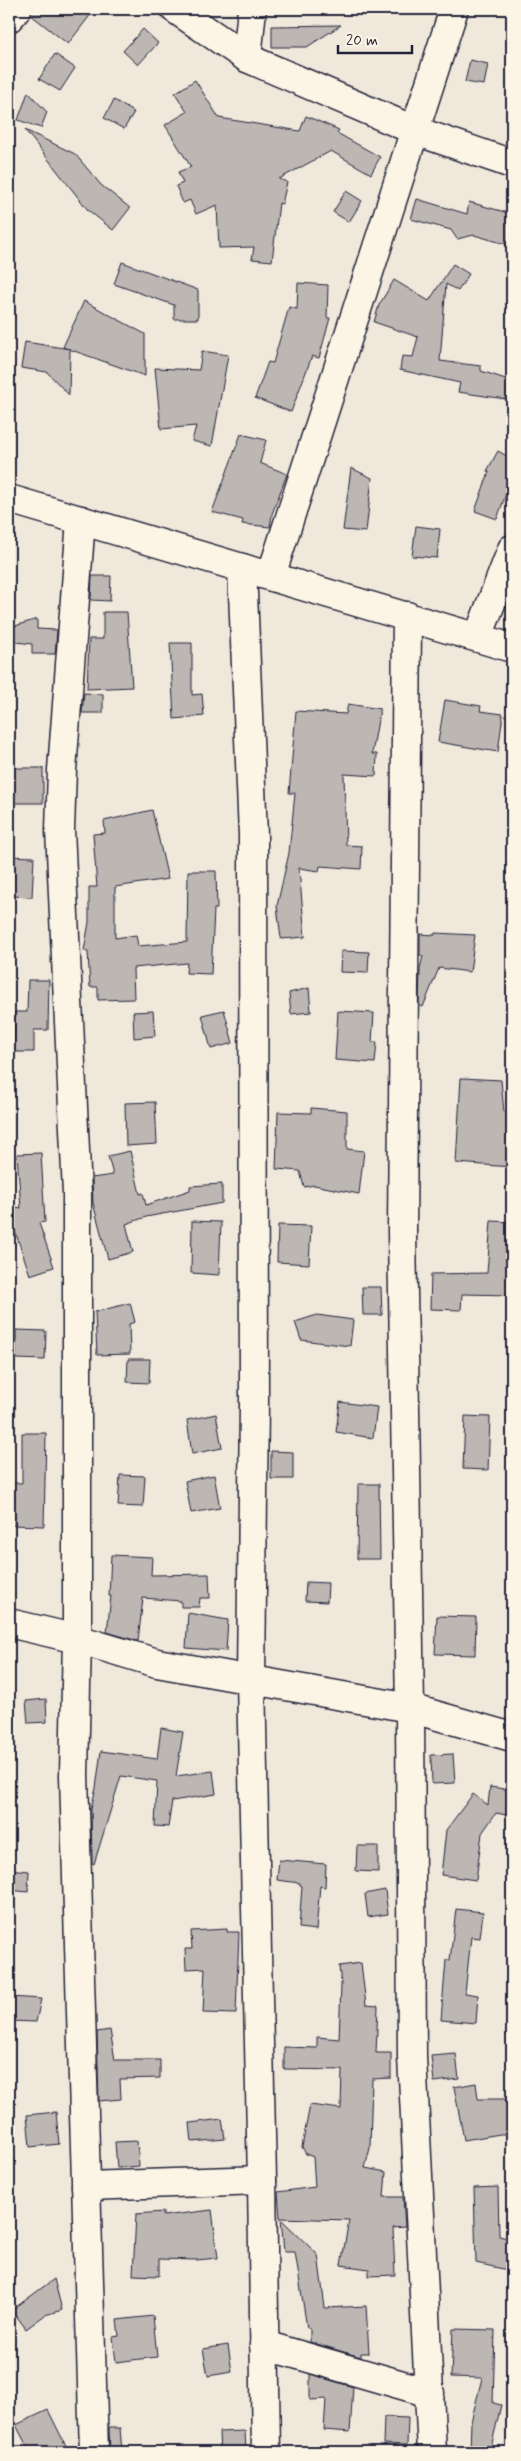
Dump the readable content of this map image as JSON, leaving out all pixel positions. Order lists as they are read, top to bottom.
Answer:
{
  "scale_bar": "20 m"
}
